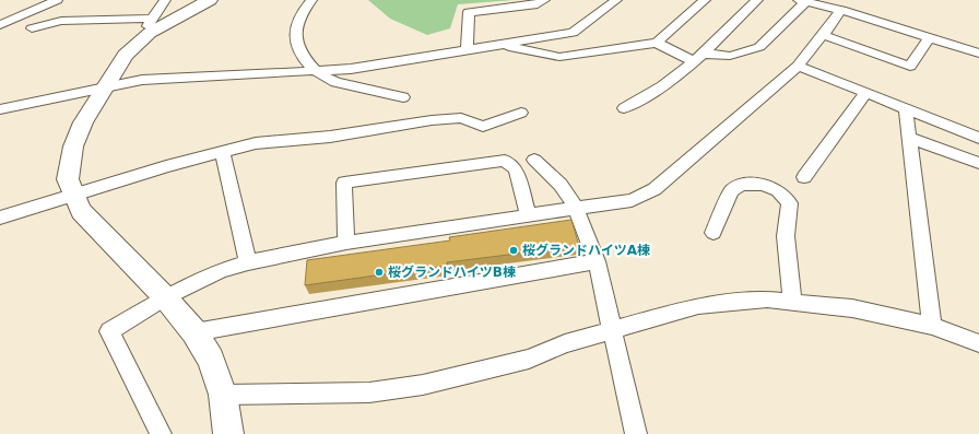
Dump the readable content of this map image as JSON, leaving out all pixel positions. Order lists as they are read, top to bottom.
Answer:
{
  "places": ["桜グランドハイツA棟", "桜グランドハイツB棟"]
}
